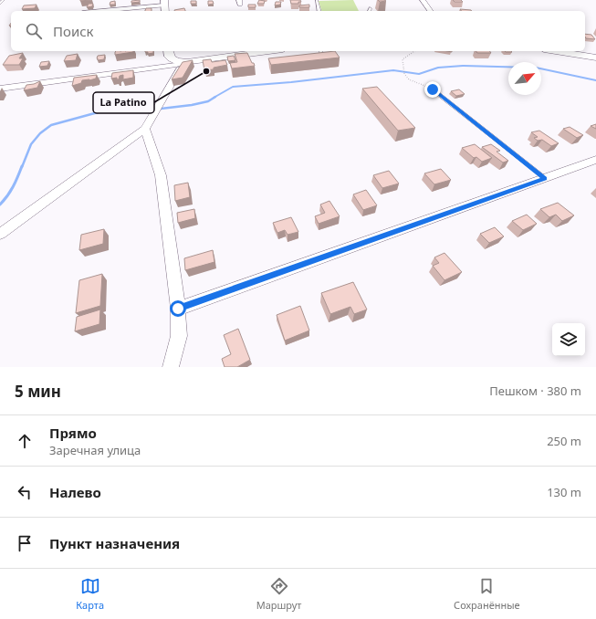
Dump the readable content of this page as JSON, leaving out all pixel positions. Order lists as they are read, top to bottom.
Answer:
{
  "places": ["La Patino"],
  "north": "top right",
  "page": {
    "search": "Поиск",
    "heading": ["5 мин", "Пешком · 380 m"],
    "list": [
      ["Прямо", "Заречная улица", "250 m"],
      ["Налево", "130 m"],
      "Пункт назначения"
    ],
    "nav": ["Карта", "Маршрут", "Сохранённые"]
  }
}
